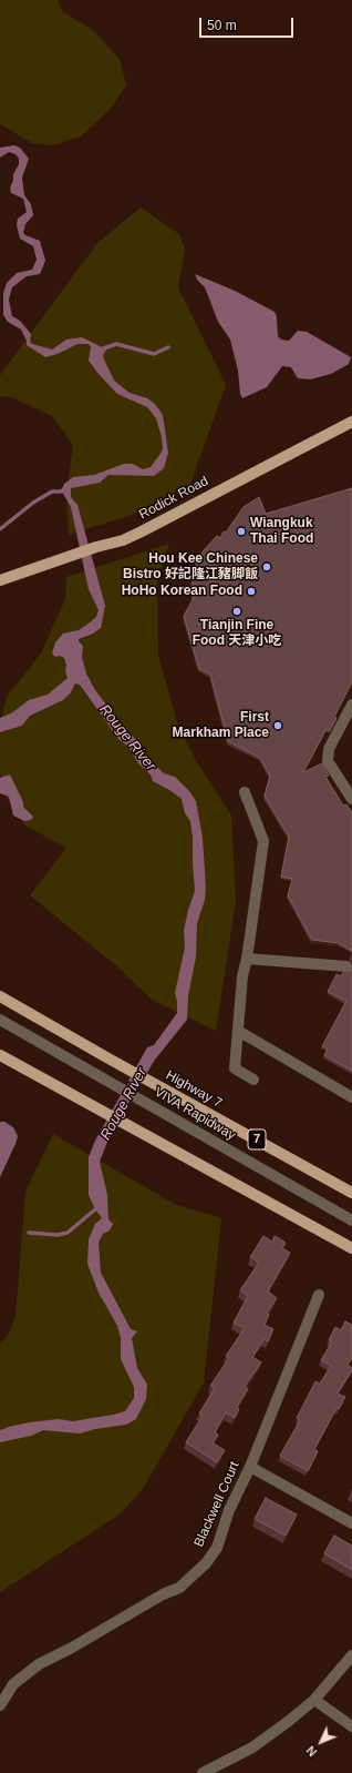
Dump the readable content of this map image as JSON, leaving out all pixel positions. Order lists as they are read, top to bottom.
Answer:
{
  "streets": {
    "main road": ["Rodick Road", "Highway 7", "7"],
    "street": ["VIVA Rapidway", "Blackwell Court"]
  },
  "water": ["Rouge River"],
  "places": [
    "Wiangkuk Thai Food",
    "Hou Kee Chinese Bistro 好記隆江豬脚飯",
    "HoHo Korean Food",
    "Tianjin Fine Food 天津小吃",
    "First Markham Place"
  ],
  "scale_bar": "50 m",
  "north": "bottom left"
}
